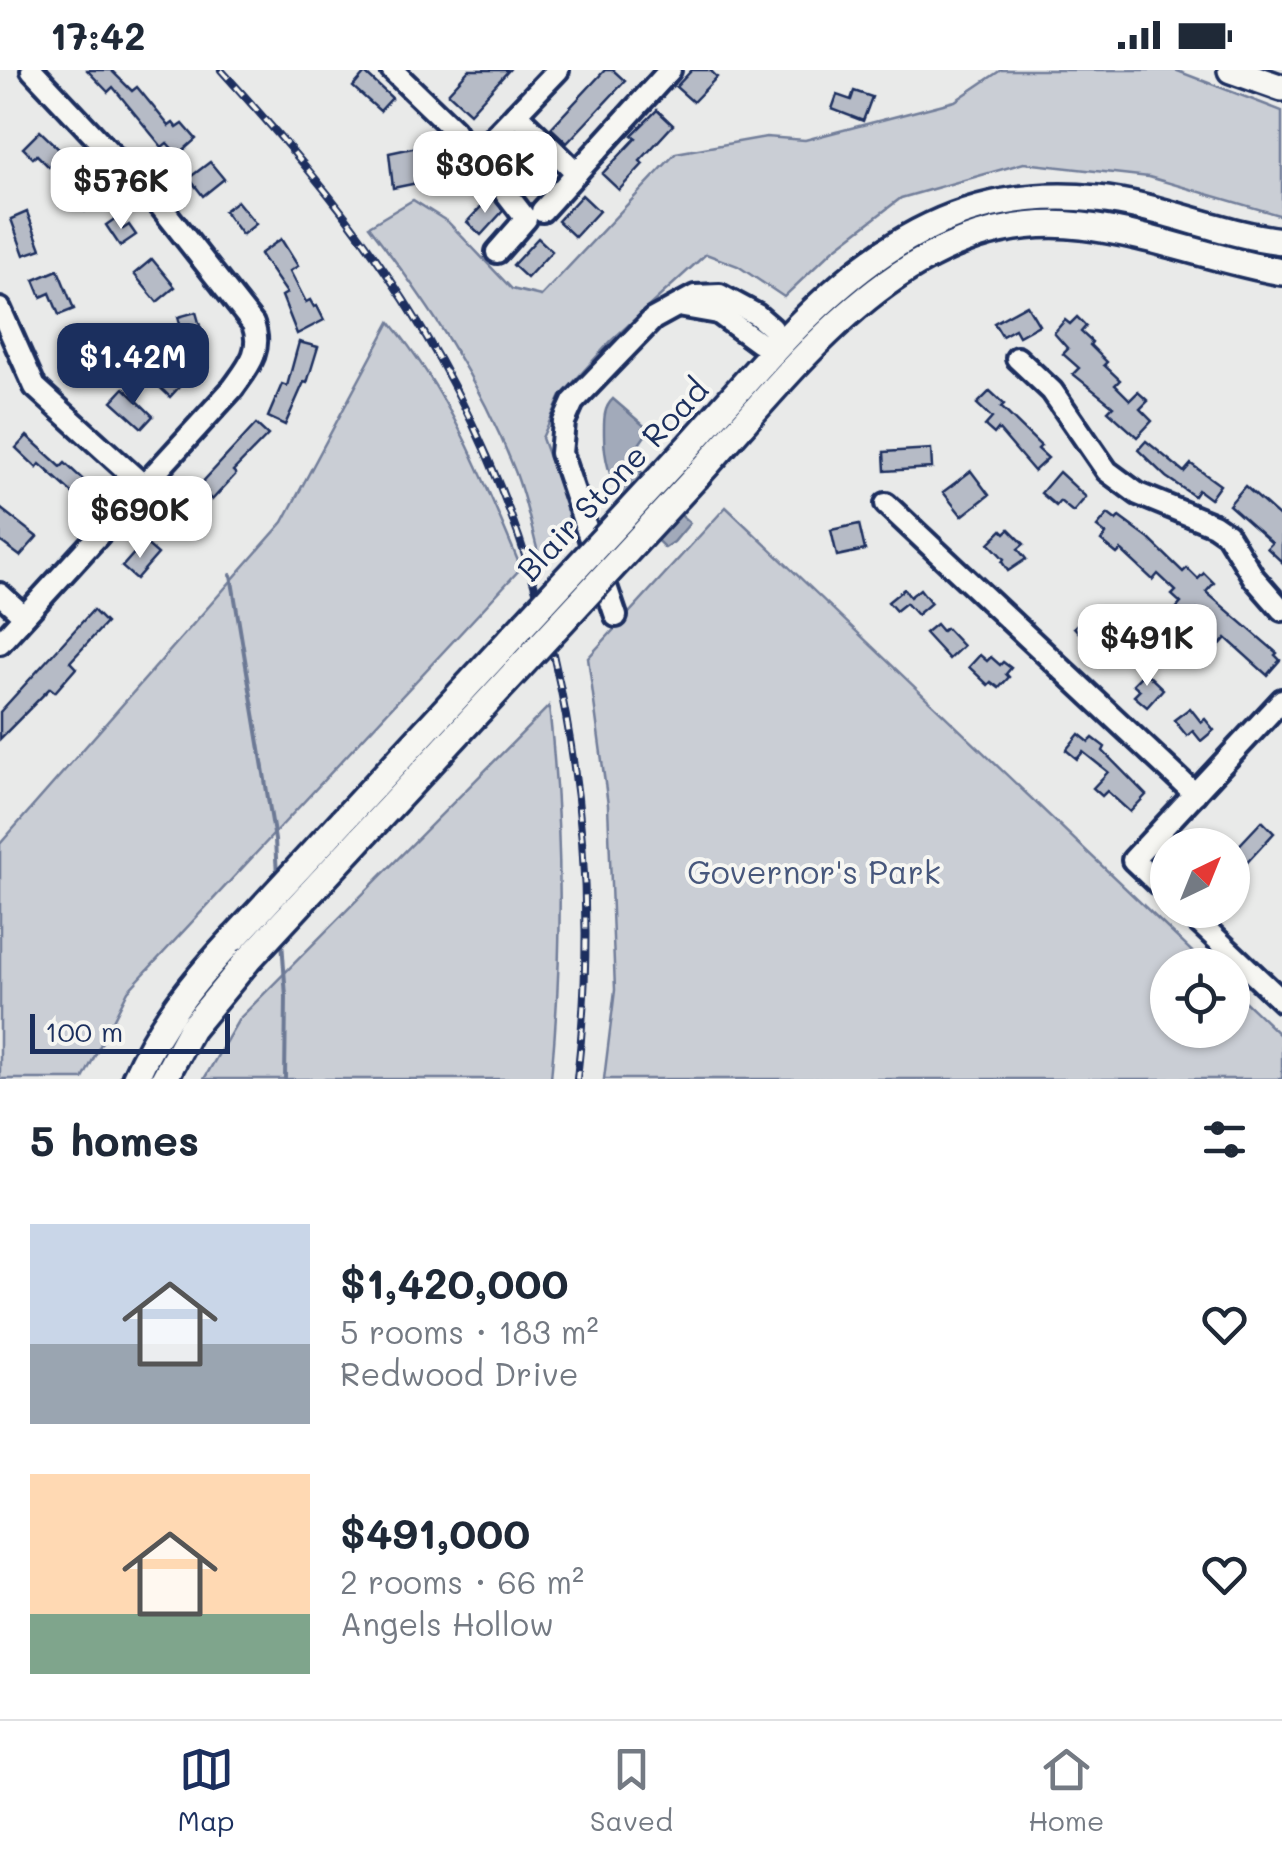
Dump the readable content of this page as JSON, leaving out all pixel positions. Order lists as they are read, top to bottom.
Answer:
{
  "streets": {
    "main road": ["Blair Stone Road"]
  },
  "parks": ["Governor's Park"],
  "scale_bar": "100 m",
  "north": "top right",
  "page": {
    "status": "17:42",
    "price": [
      "$306K",
      "$576K",
      "$1.42M",
      "$690K",
      "$491K"
    ],
    "scale": "100 m",
    "heading": "5 homes",
    "list": [
      {
        "name": "$1,420,000",
        "note": "5 rooms · 183 m² · Redwood Drive"
      },
      {
        "name": "$491,000",
        "note": "2 rooms · 66 m² · Angels Hollow"
      }
    ],
    "tabs": ["Map", "Saved", "Home"]
  }
}
